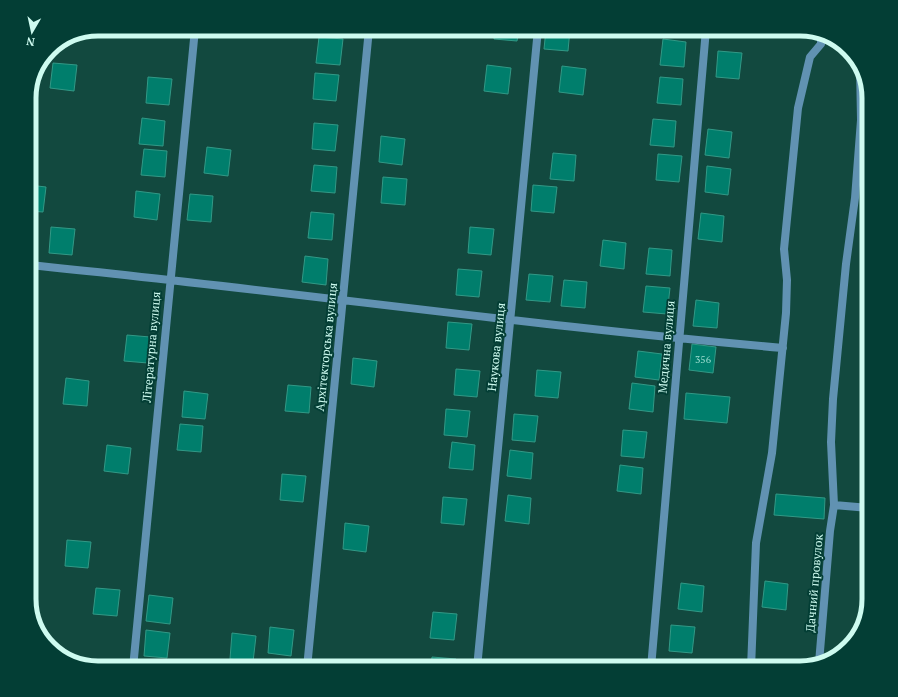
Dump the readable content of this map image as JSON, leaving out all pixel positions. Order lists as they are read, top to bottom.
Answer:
{
  "streets": {
    "street": [
      "Літературна вулиця",
      "Архітекторська вулиця",
      "Наукова вулиця",
      "Медична вулиця",
      "Дачний провулок"
    ]
  },
  "house_numbers": ["356"],
  "north": "bottom"
}
